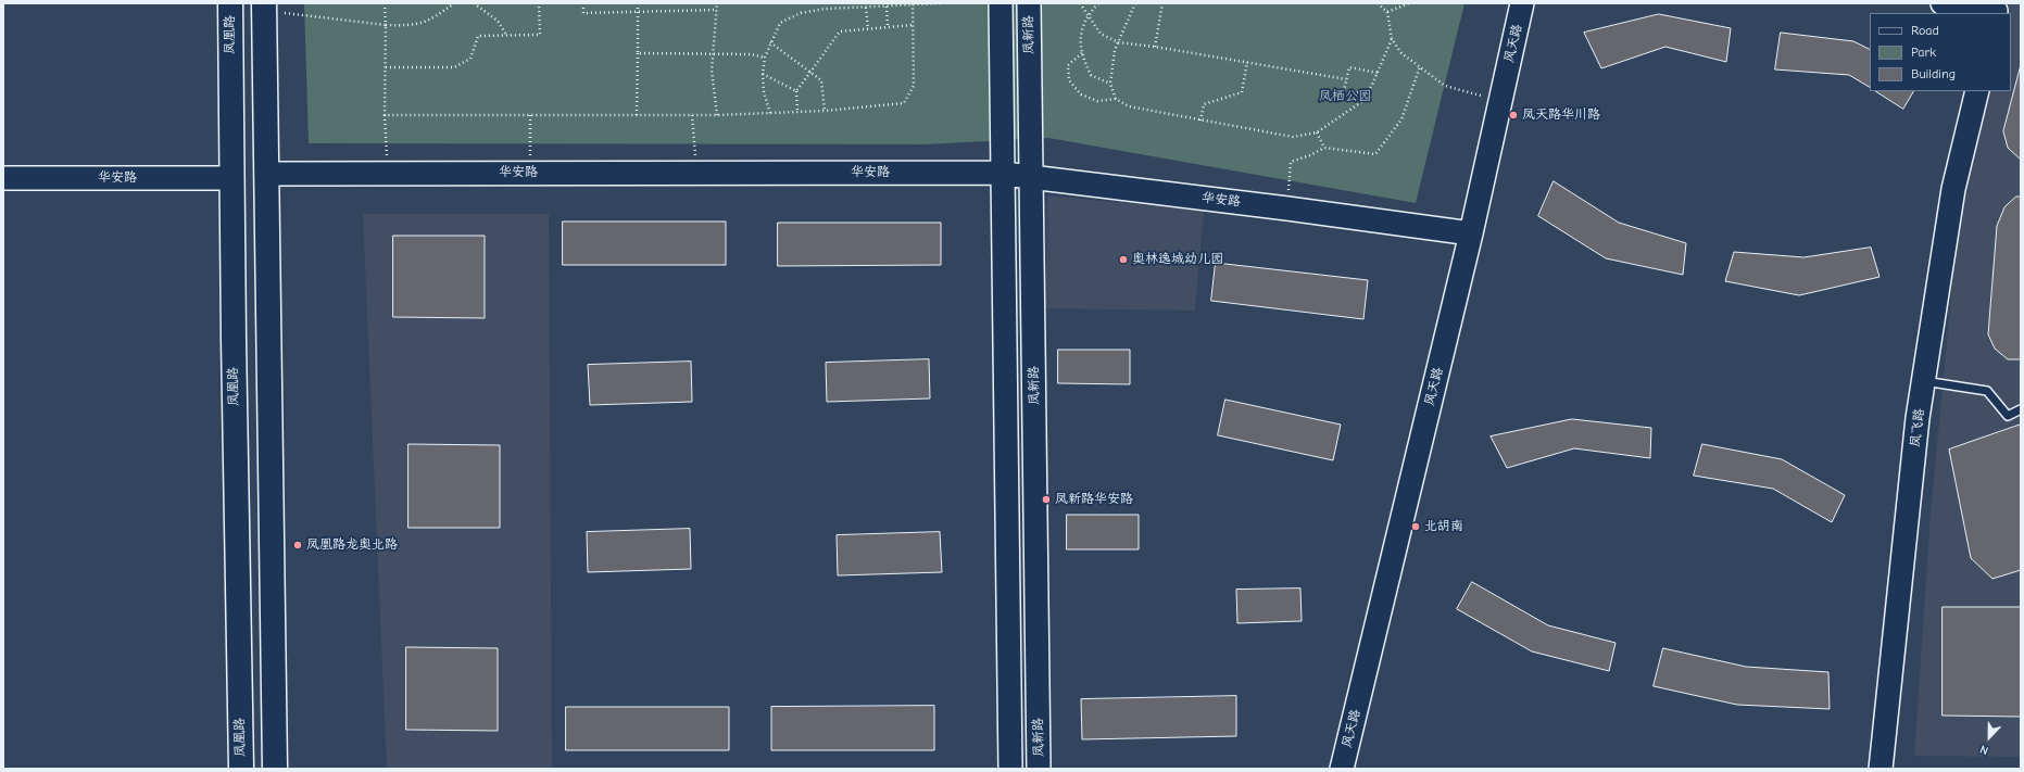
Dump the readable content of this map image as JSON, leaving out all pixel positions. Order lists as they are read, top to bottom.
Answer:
{
  "streets": {
    "main road": ["凤凰路"],
    "street": [
      "凤新路",
      "风天路",
      "华安路",
      "凤飞路"
    ]
  },
  "crossings": [
    ["凤凰路", "华安路"],
    ["凤新路", "华安路"],
    ["风天路", "华安路"]
  ],
  "parks": ["凤栖公园"],
  "places": [
    "凤天路华川路",
    "奥林逸城幼儿园",
    "凤新路华安路",
    "北胡南",
    "凤凰路龙奥北路"
  ],
  "legend": ["Road", "Park", "Building"],
  "north": "bottom"
}
